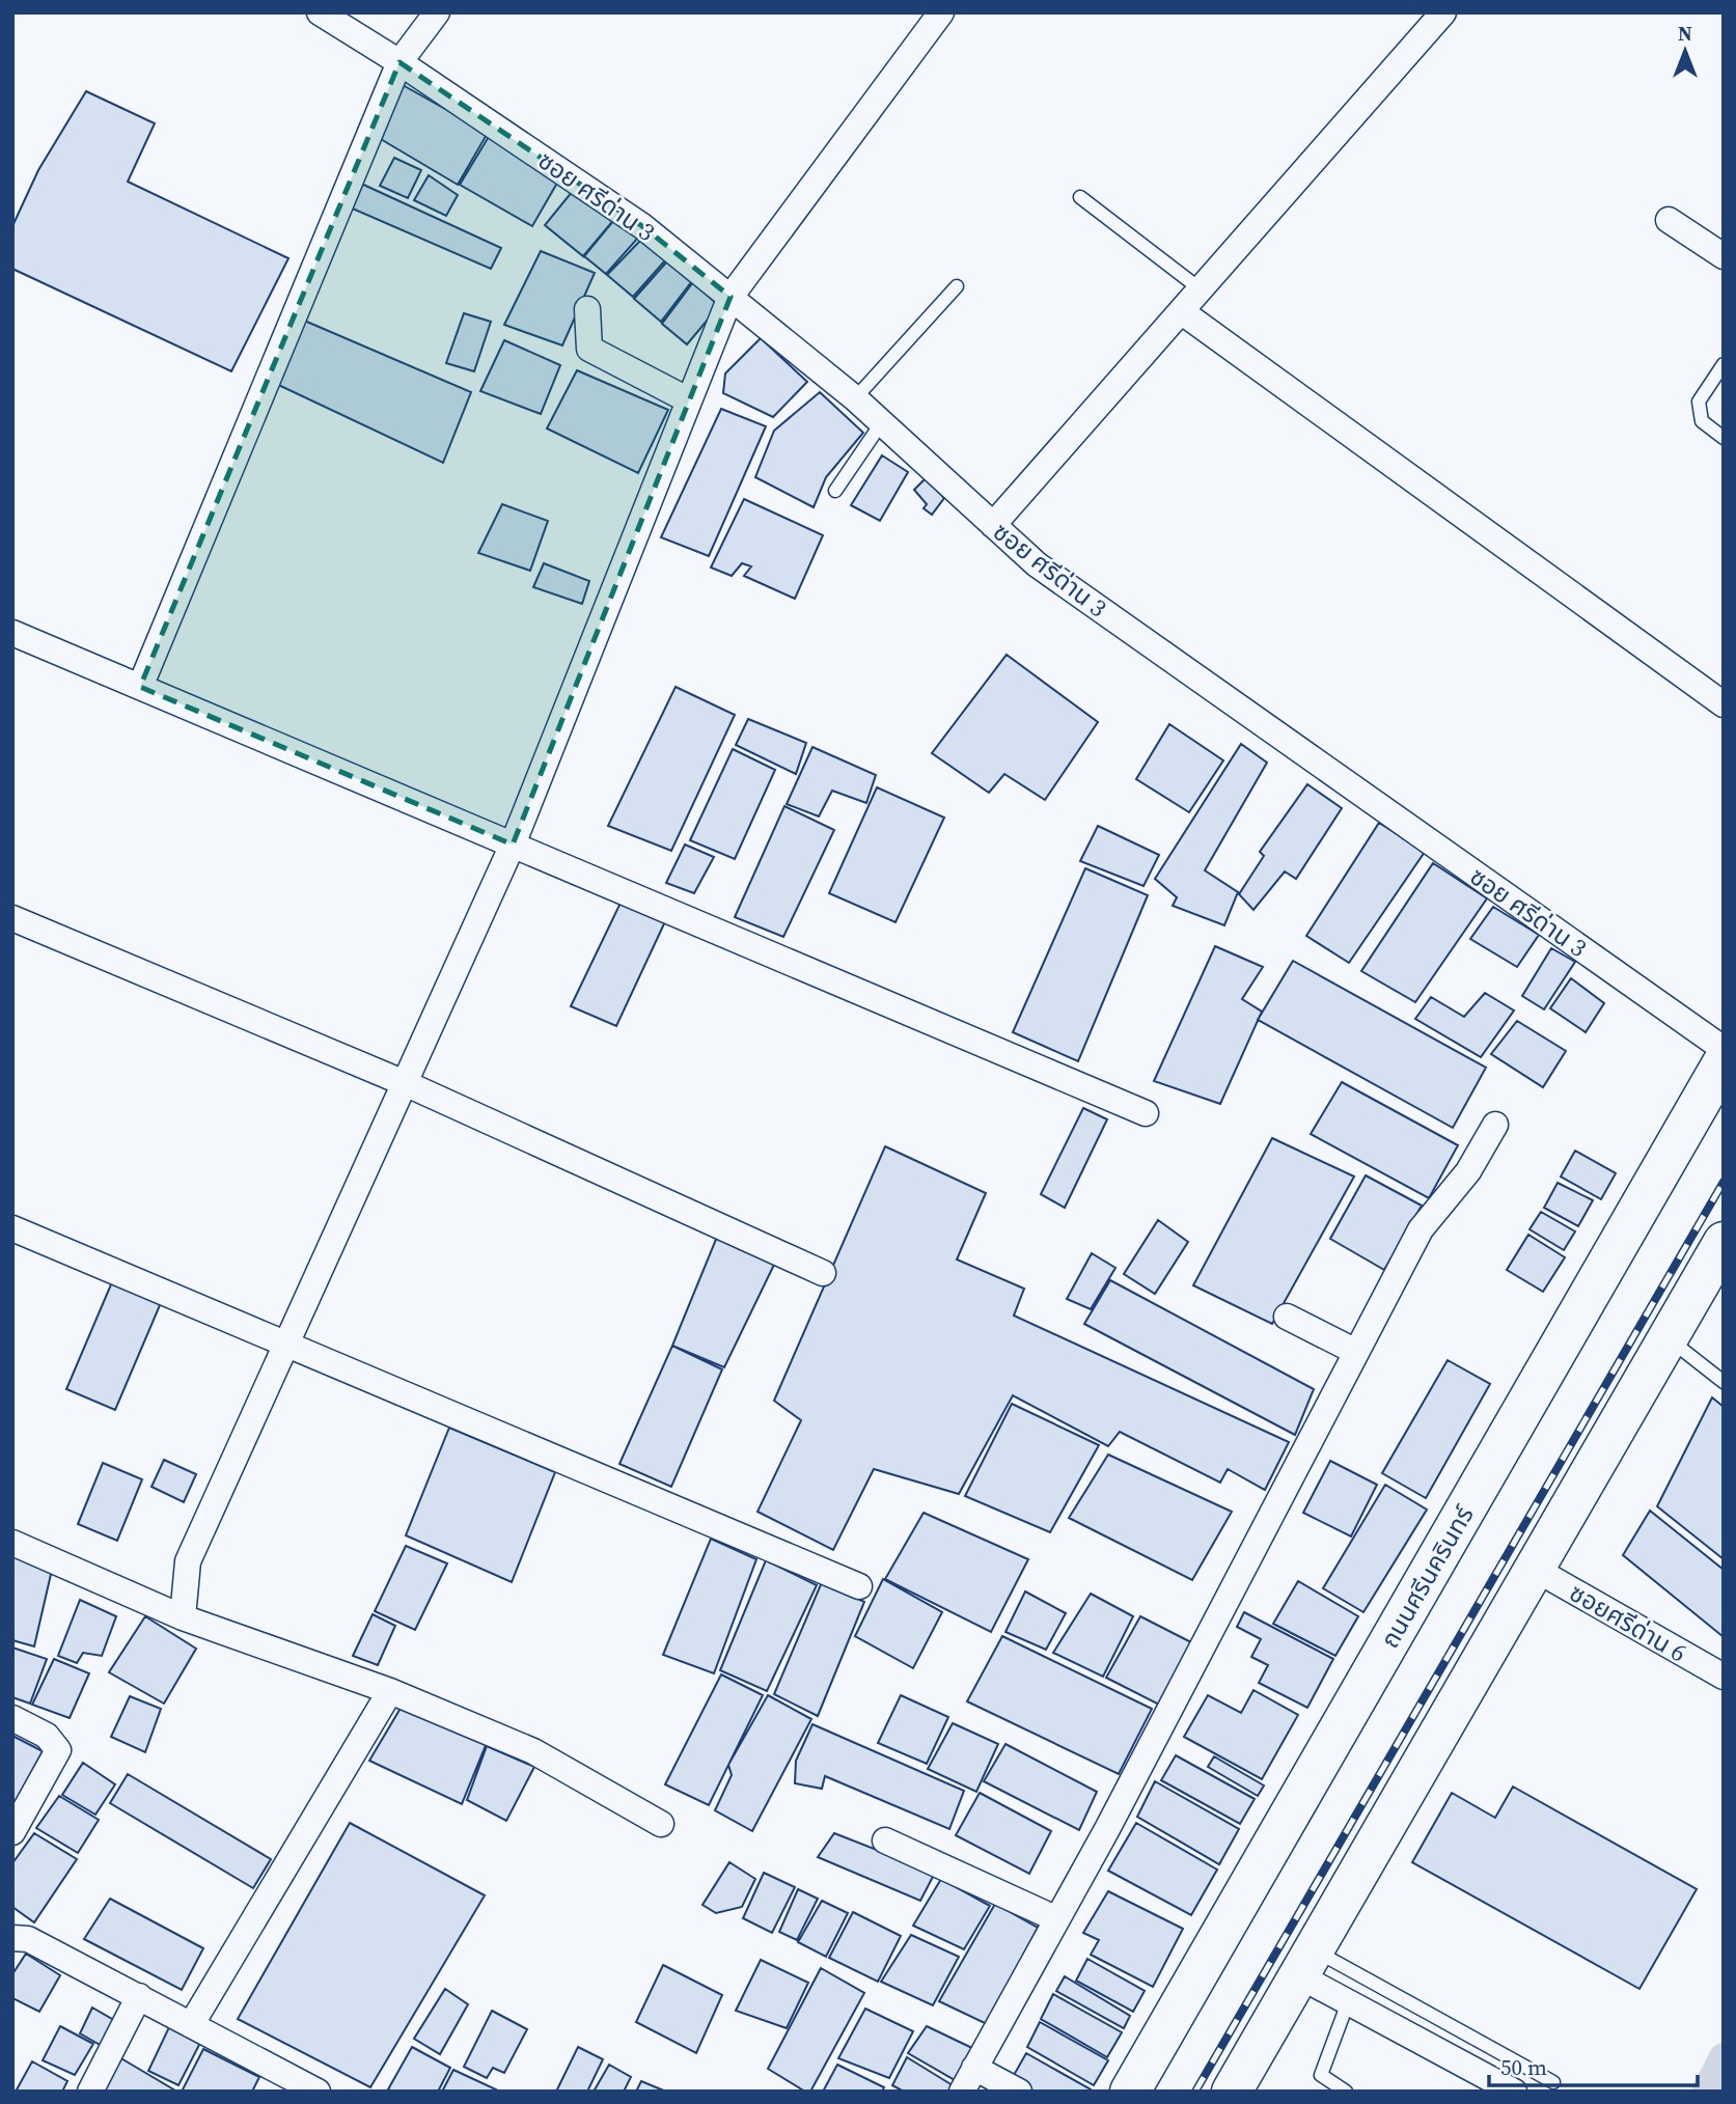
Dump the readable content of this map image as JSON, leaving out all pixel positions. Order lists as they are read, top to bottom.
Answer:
{
  "streets": {
    "main road": ["ถนนศรีนครินทร์"],
    "street": ["ซอย ศรีด่าน 3", "ซอยศรีด่าน 6"]
  },
  "scale_bar": "50 m",
  "north": "top"
}
